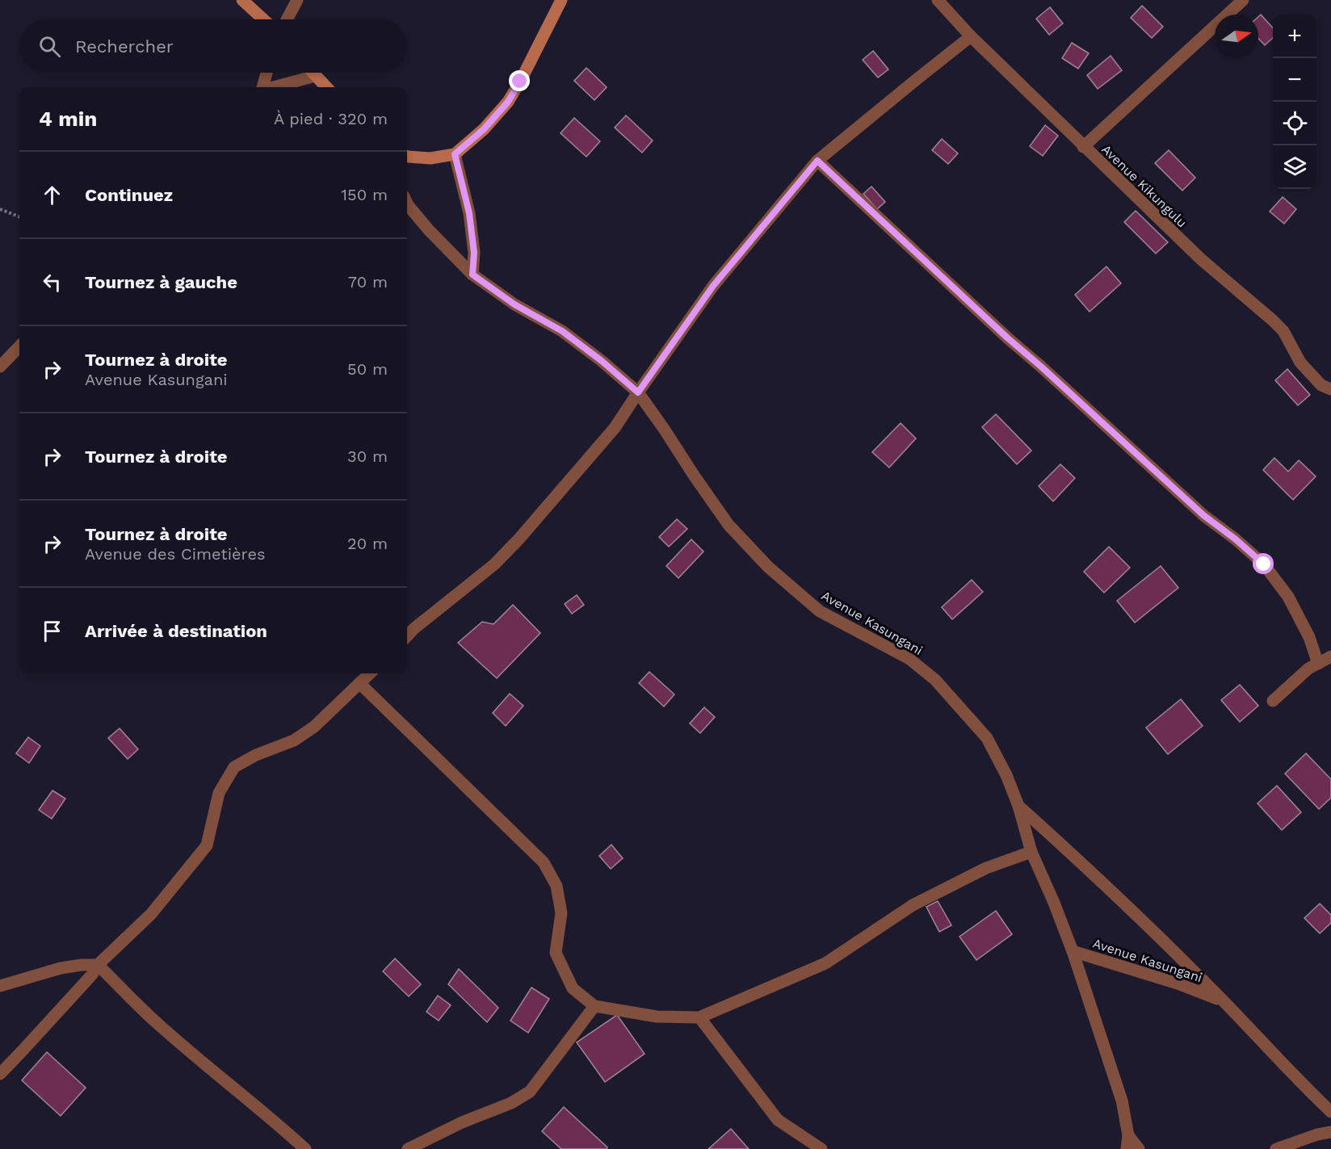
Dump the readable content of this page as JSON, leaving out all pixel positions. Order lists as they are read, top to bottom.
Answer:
{
  "streets": {
    "street": ["Avenue Kikungulu", "Avenue Kasungani"]
  },
  "north": "right",
  "page": {
    "map_buttons": ["+", "−"],
    "search": "Rechercher",
    "heading": ["4 min", "À pied · 320 m"],
    "list": [
      ["Continuez", "150 m"],
      ["Tournez à gauche", "70 m"],
      ["Tournez à droite", "Avenue Kasungani", "50 m"],
      ["Tournez à droite", "30 m"],
      ["Tournez à droite", "Avenue des Cimetières", "20 m"],
      "Arrivée à destination"
    ]
  }
}
